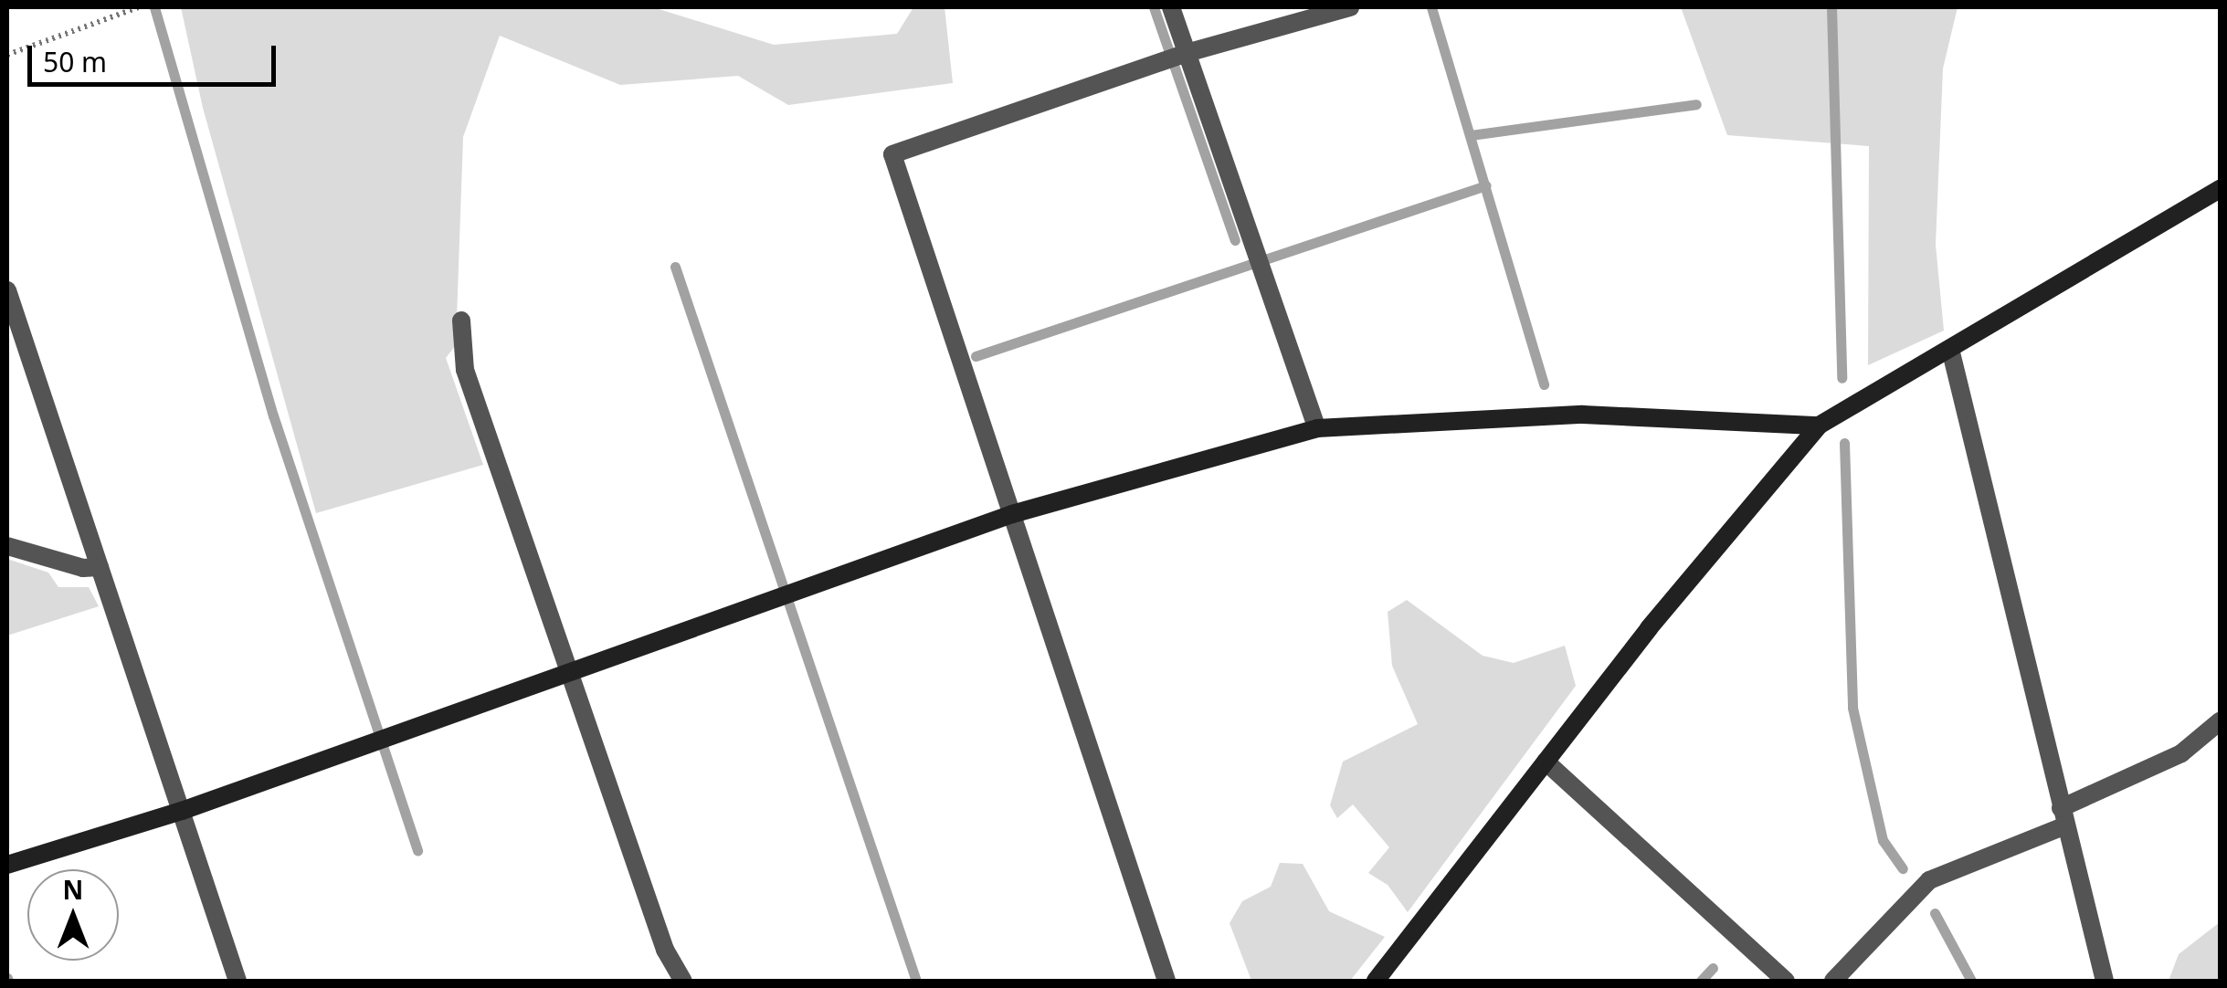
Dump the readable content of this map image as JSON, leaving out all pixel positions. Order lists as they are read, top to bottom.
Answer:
{
  "scale_bar": "50 m",
  "north": "top"
}
